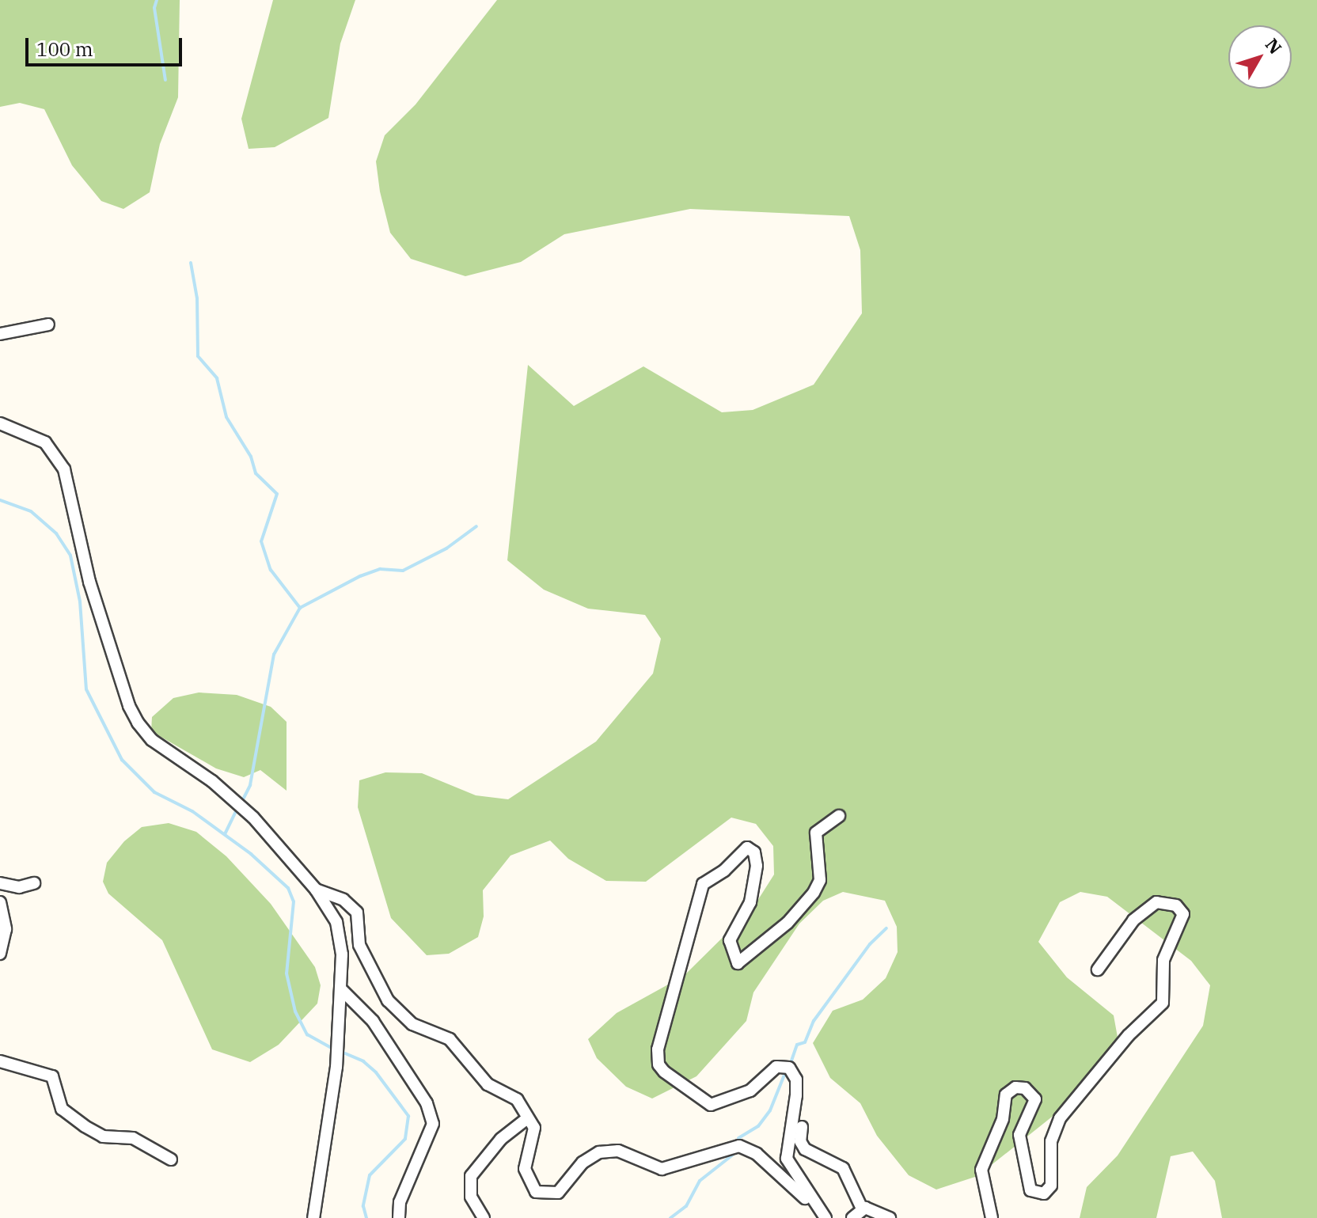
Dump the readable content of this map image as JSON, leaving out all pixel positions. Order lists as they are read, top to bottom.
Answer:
{
  "scale_bar": "100 m",
  "north": "top right"
}
